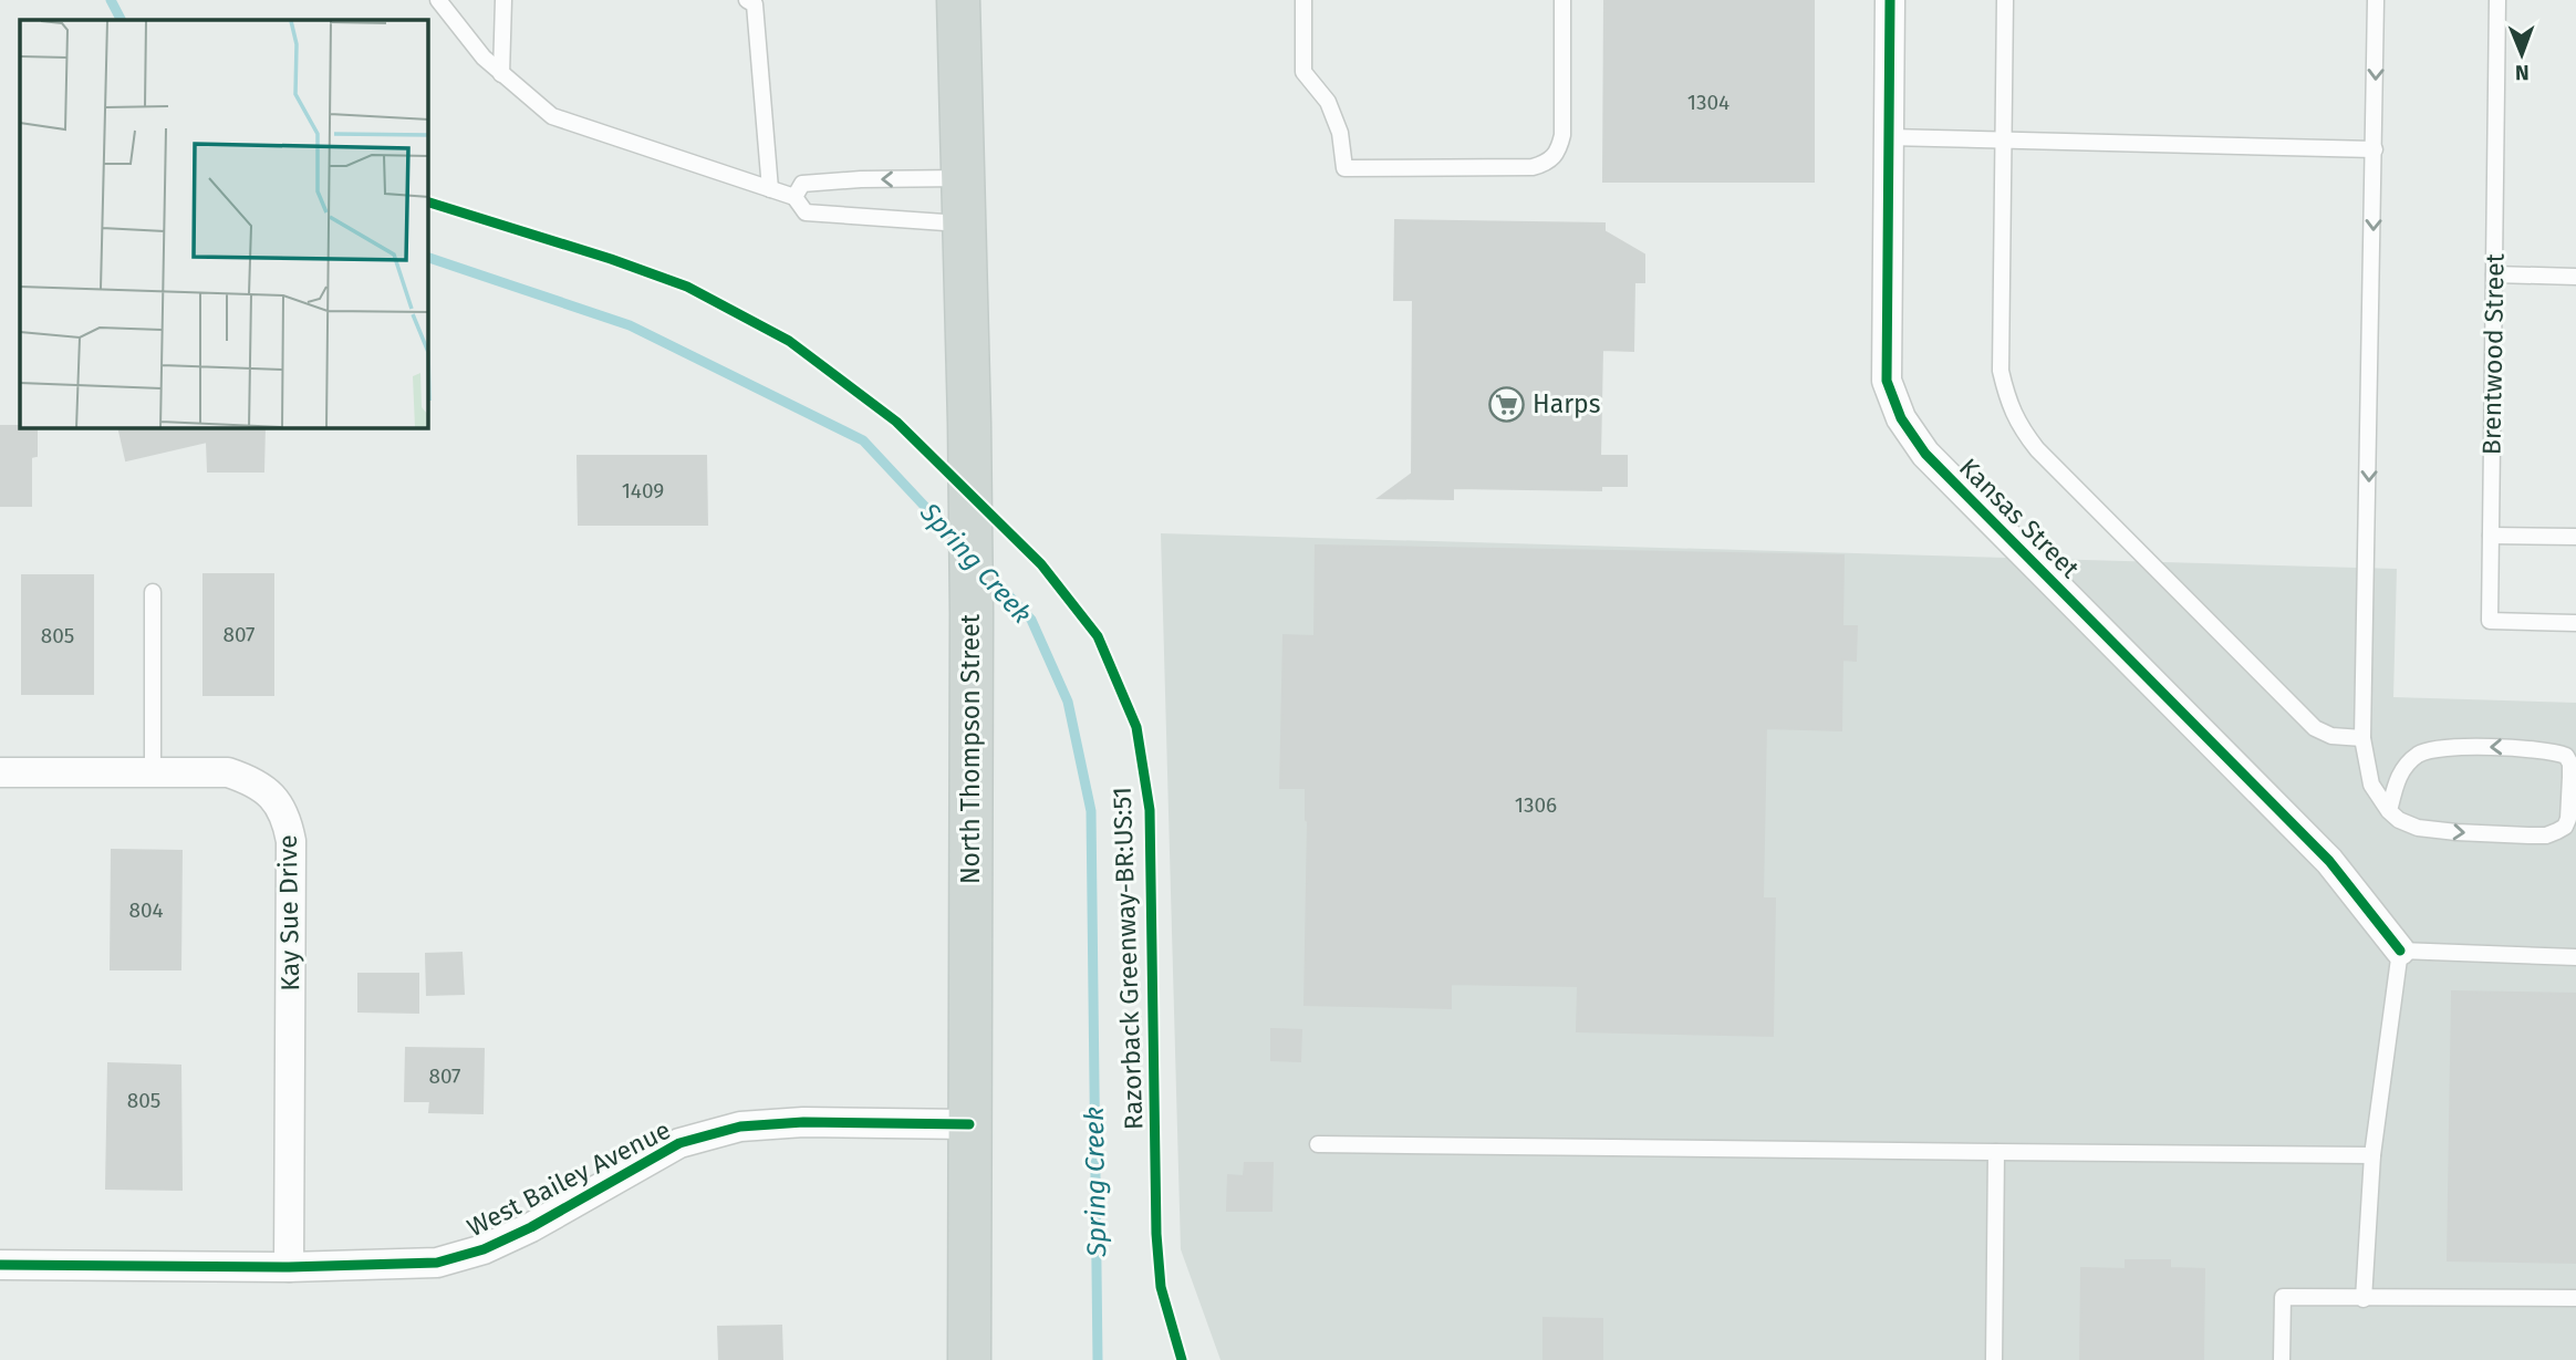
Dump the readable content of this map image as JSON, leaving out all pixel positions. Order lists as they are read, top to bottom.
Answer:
{
  "streets": {
    "main road": ["North Thompson Street"],
    "street": ["Kansas Street", "Kay Sue Drive", "West Bailey Avenue"],
    "lane": ["Brentwood Street"],
    "cycle path": ["Razorback Greenway-BR:US:51"]
  },
  "crossings": [
    ["North Thompson Street", "West Bailey Avenue"],
    ["Kay Sue Drive", "West Bailey Avenue"]
  ],
  "water": ["Spring Creek"],
  "places": {
    "supermarket": ["Harps"]
  },
  "house_numbers": [
    "1304",
    "1409",
    "807",
    "805",
    "1306",
    "804",
    "807",
    "805"
  ],
  "north": "bottom"
}
